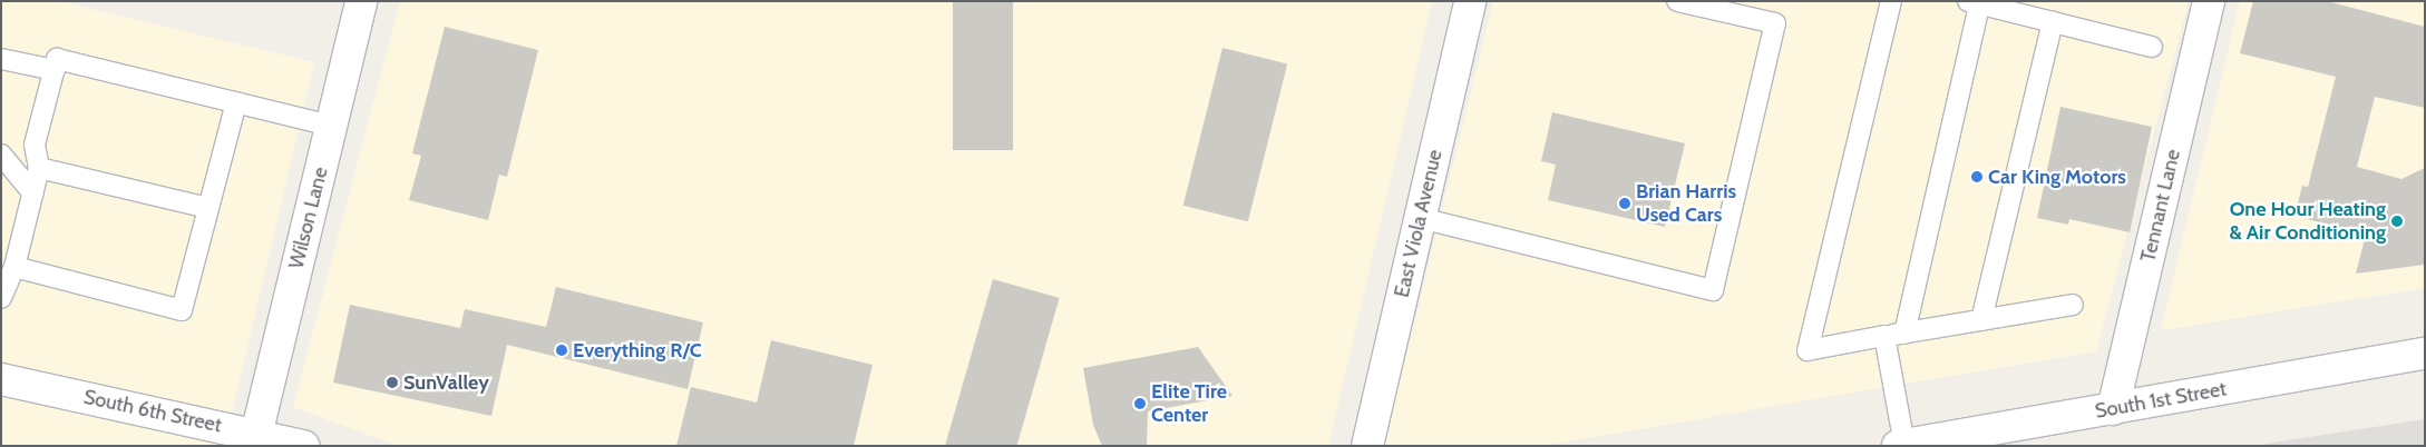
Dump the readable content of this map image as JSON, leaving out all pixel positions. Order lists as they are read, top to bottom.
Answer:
{
  "streets": {
    "street": [
      "Tennant Lane",
      "Wilson Lane",
      "East Viola Avenue",
      "South 1st Street",
      "South 6th Street"
    ]
  },
  "crossings": [
    ["Tennant Lane", "South 1st Street"],
    ["Wilson Lane", "South 6th Street"]
  ],
  "places": [
    "Car King Motors",
    "Brian Harris Used Cars",
    "One Hour Heating & Air Conditioning",
    "Everything R/C",
    "SunValley",
    "Elite Tire Center"
  ]
}
